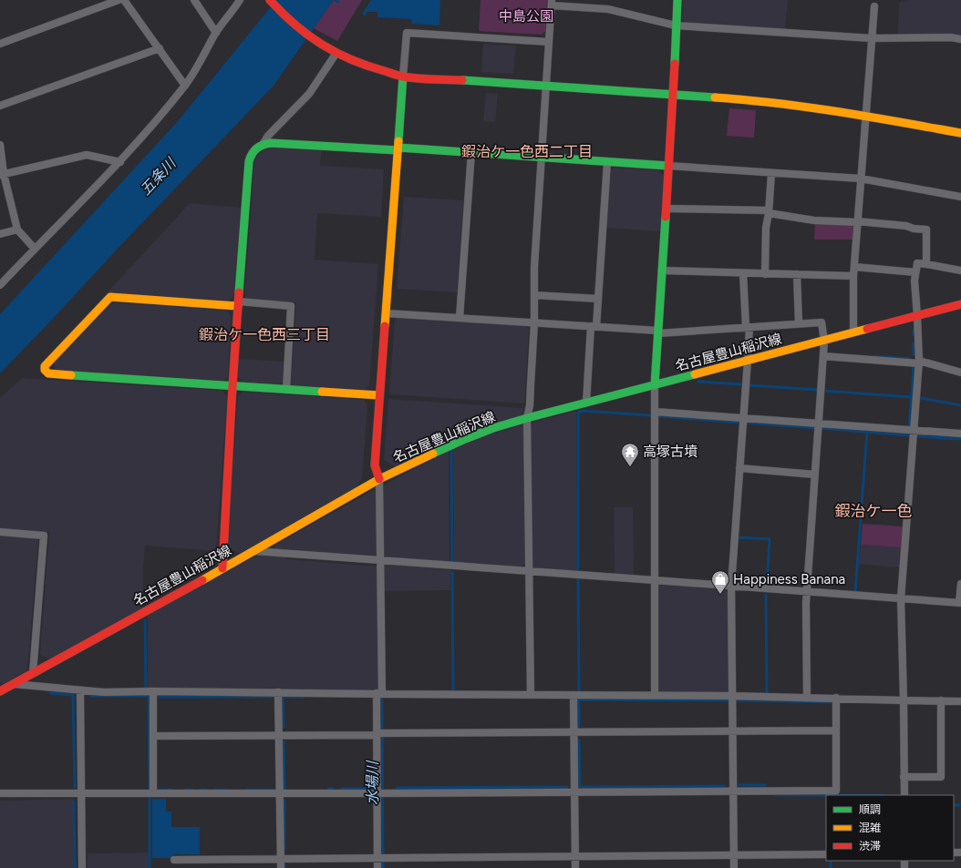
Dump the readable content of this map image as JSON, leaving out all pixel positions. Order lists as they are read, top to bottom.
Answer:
{
  "streets": {
    "street": ["名古屋豊山稲沢線"]
  },
  "districts": ["鍜治ケ一色西二丁目", "鍜治ケ一色西三丁目", "鍜治ケ一色"],
  "water": ["五条川", "水場川"],
  "parks": ["中島公園"],
  "places": {
    "temple": ["高塚古墳"],
    "shop": ["Happiness Banana"]
  },
  "legend": ["順調", "混雑", "渋滞"]
}
